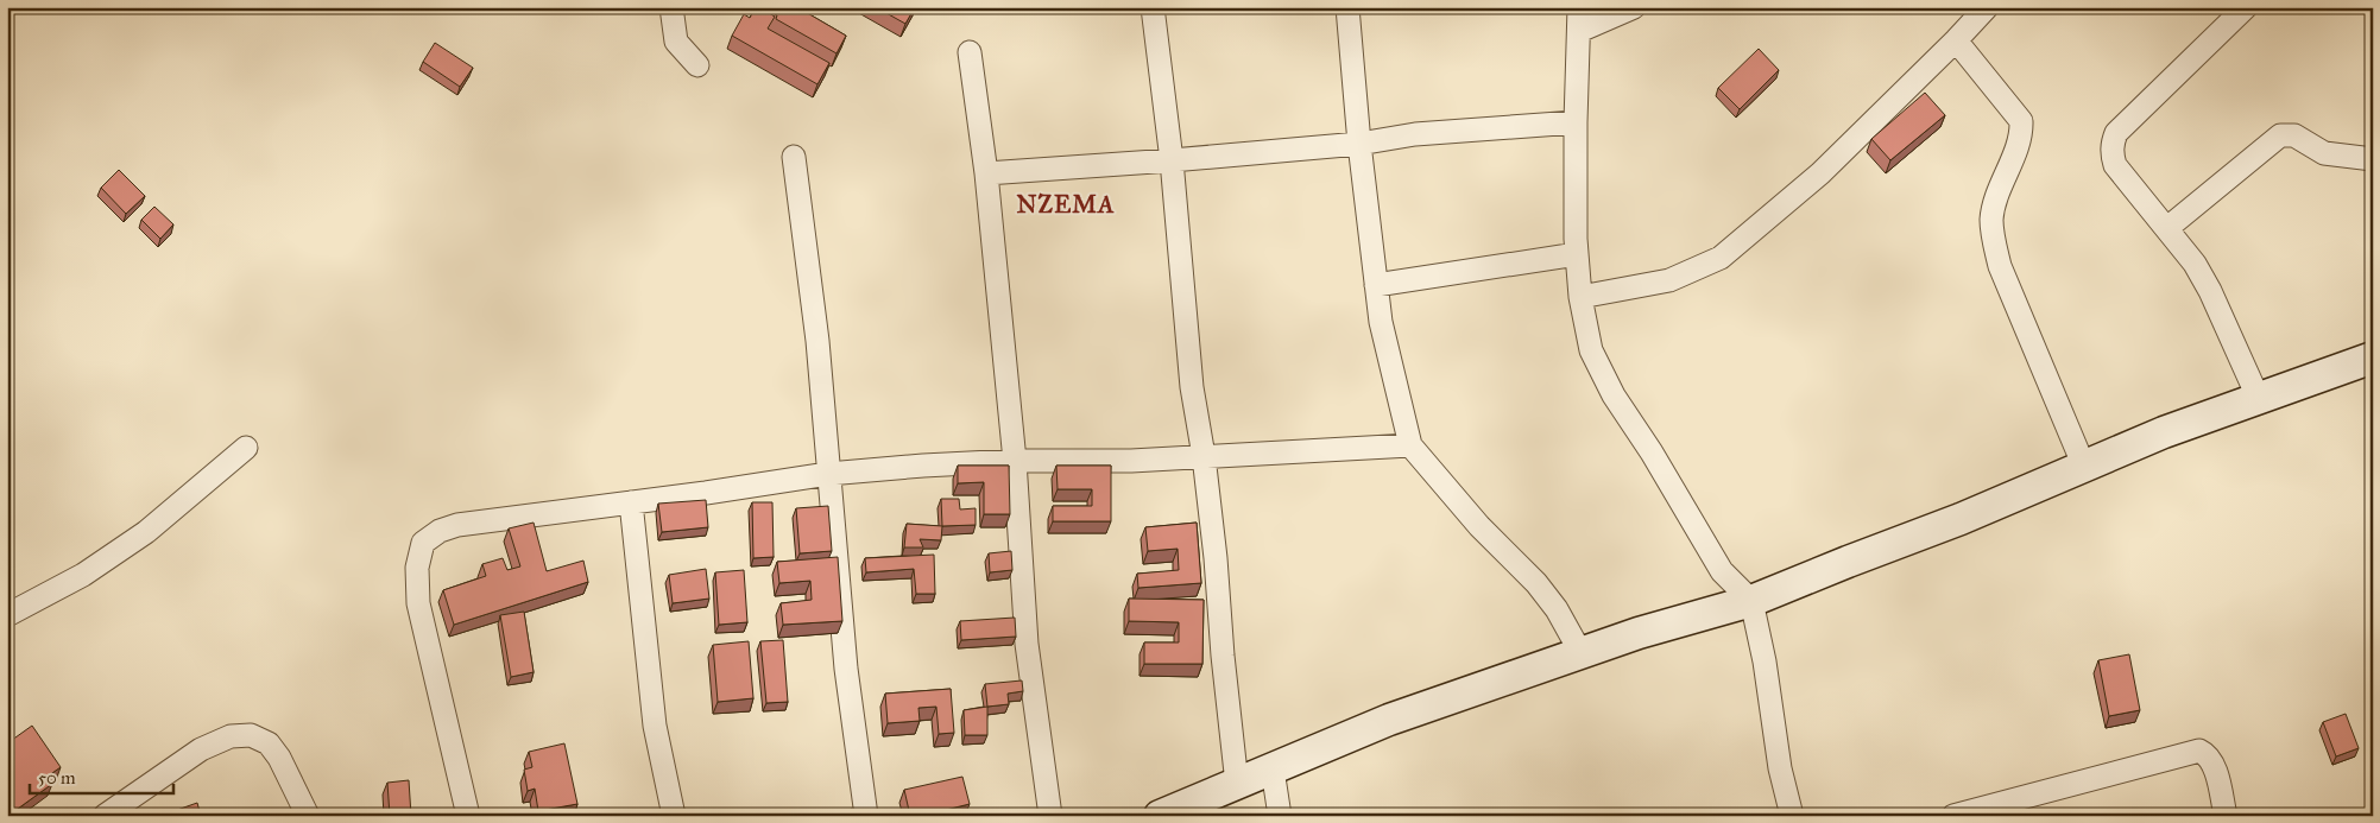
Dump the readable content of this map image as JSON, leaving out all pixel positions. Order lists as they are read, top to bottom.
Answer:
{
  "districts": ["NZEMA"],
  "scale_bar": "50 m"
}
